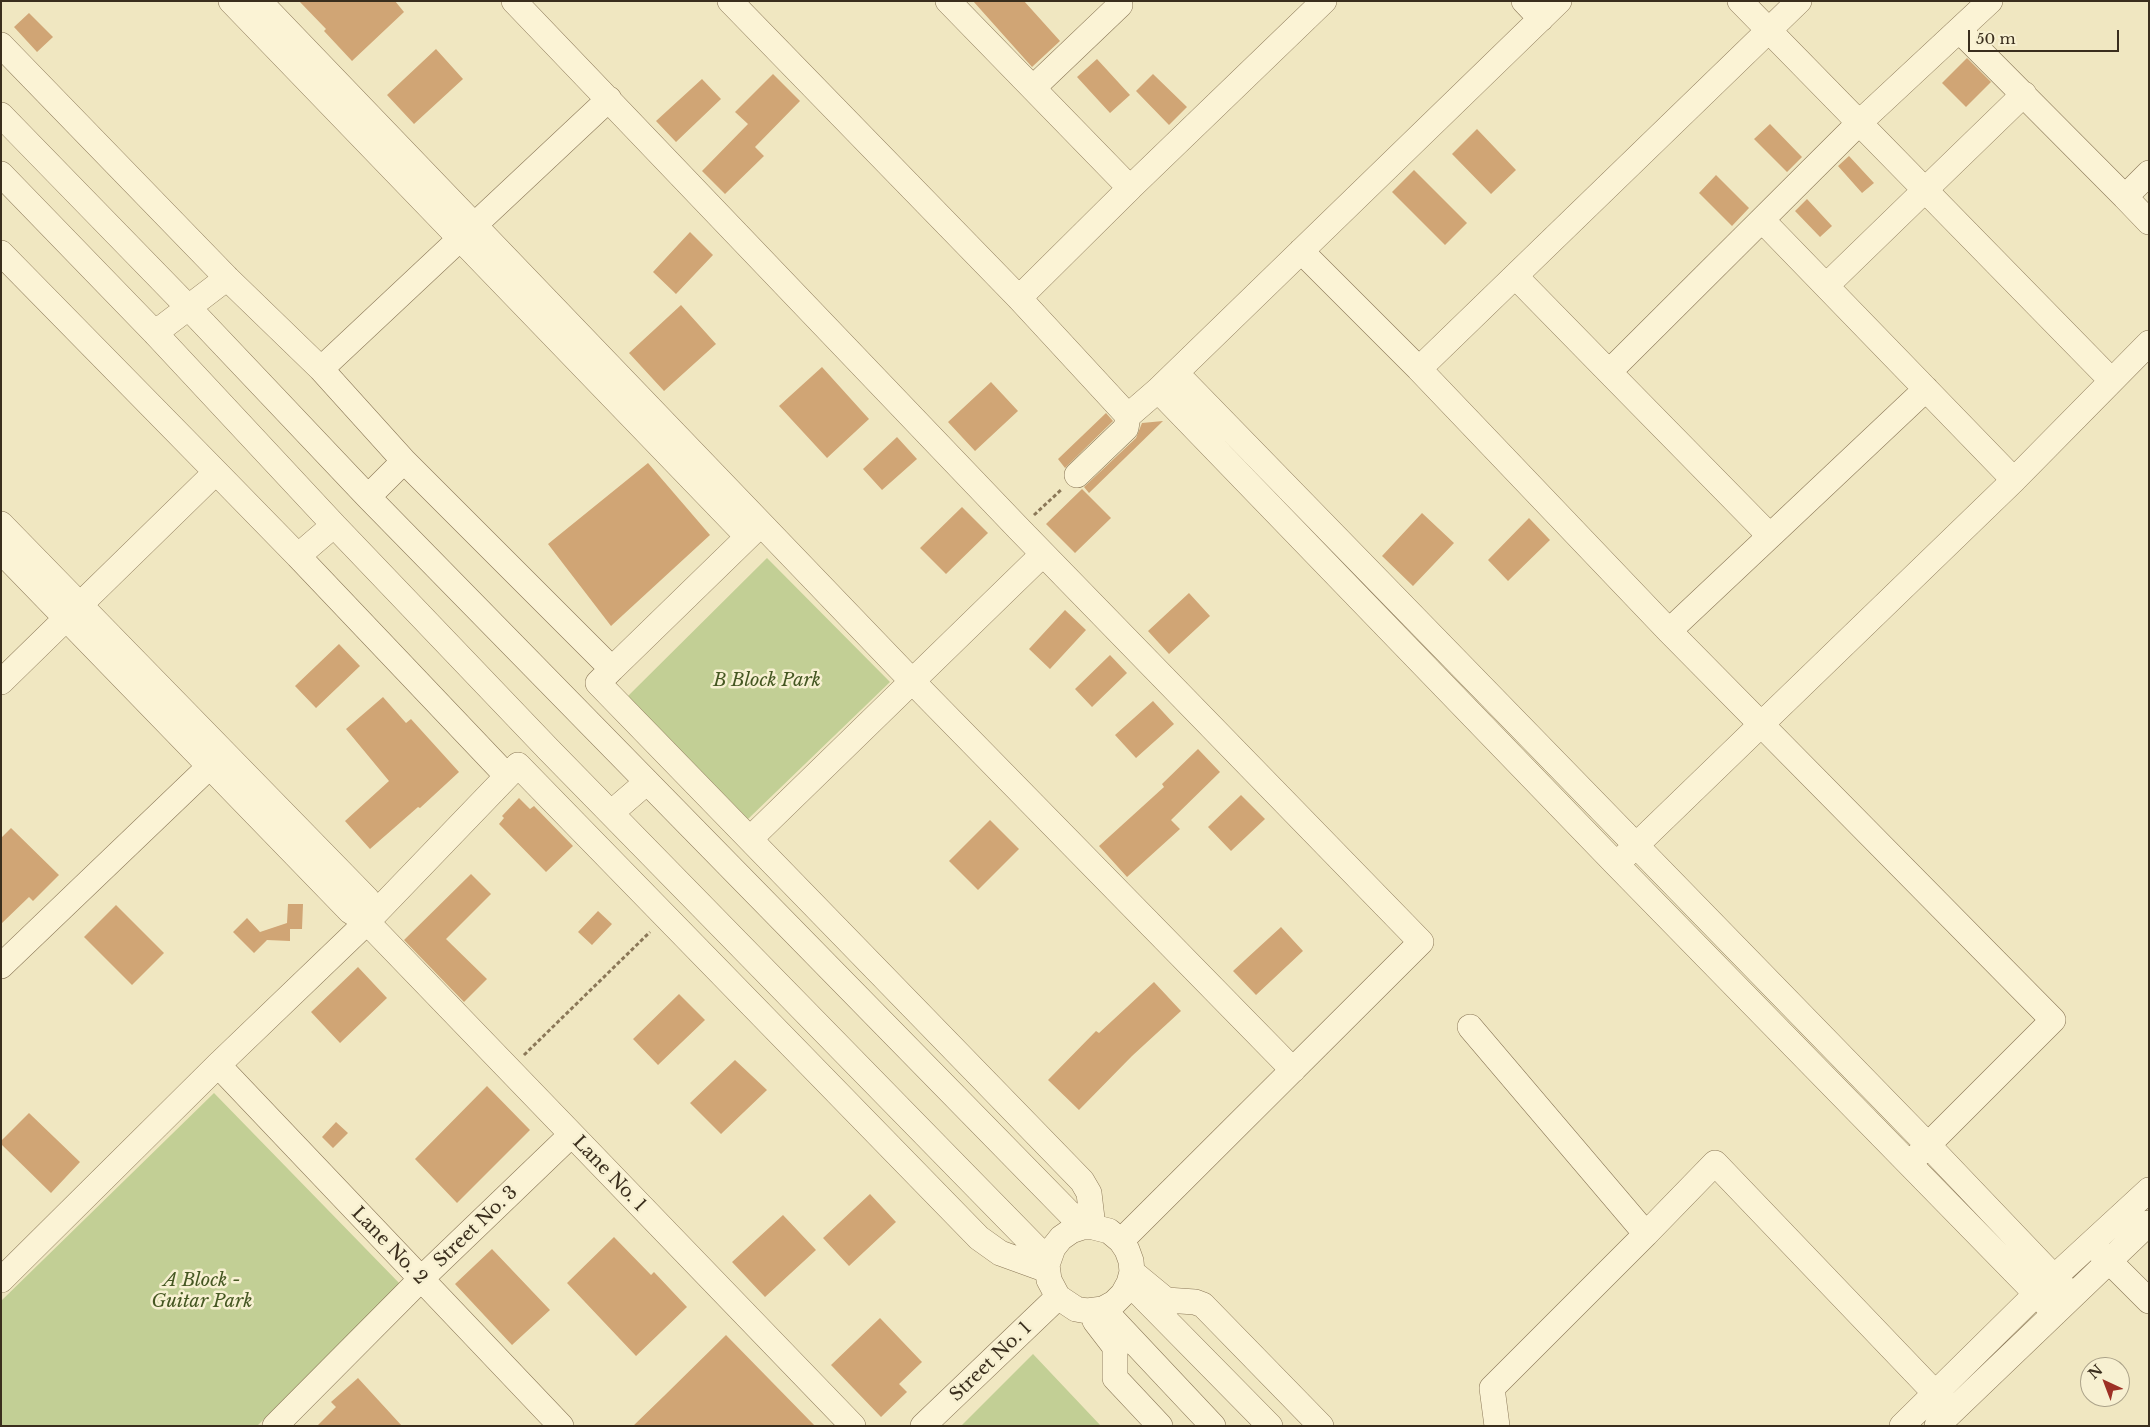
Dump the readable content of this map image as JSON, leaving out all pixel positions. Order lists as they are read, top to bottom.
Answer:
{
  "streets": {
    "street": [
      "Lane No. 1",
      "Street No. 3",
      "Lane No. 2",
      "Street No. 1"
    ]
  },
  "crossings": [
    ["Lane No. 1", "Street No. 3"],
    ["Street No. 3", "Lane No. 2"]
  ],
  "parks": ["B Block Park", "A Block - Guitar Park"],
  "scale_bar": "50 m",
  "north": "top left"
}
